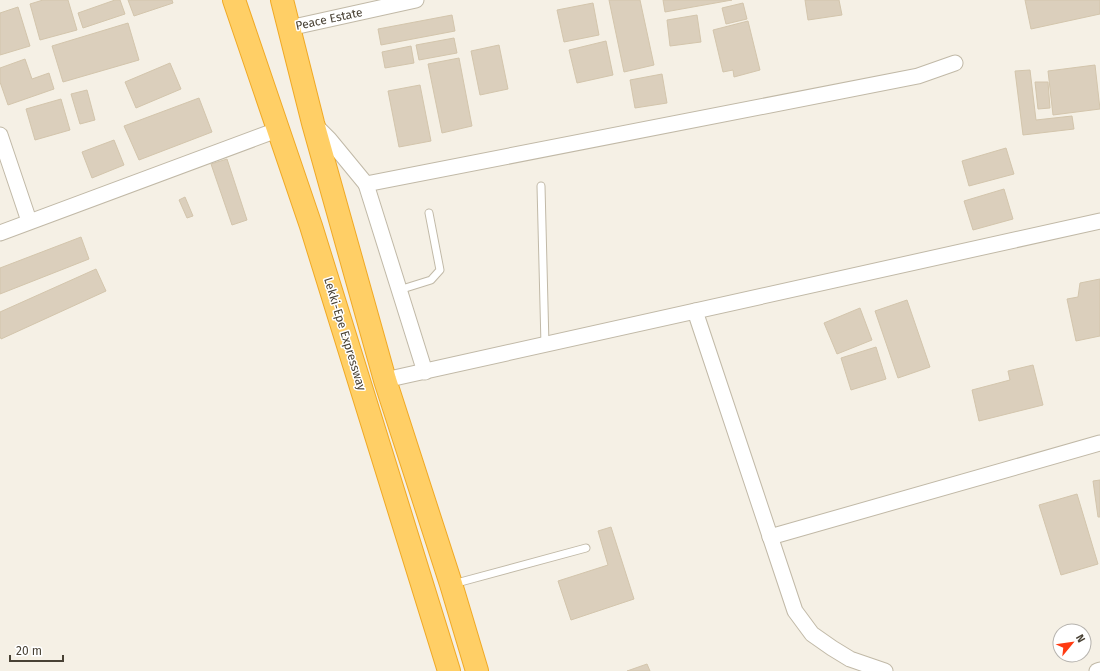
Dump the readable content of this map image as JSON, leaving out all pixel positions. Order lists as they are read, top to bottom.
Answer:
{
  "streets": {
    "highway": ["Lekki-Epe Expressway"],
    "street": ["Peace Estate"]
  },
  "crossings": [
    ["Peace Estate", "Lekki-Epe Expressway"]
  ],
  "scale_bar": "20 m",
  "north": "top right"
}
